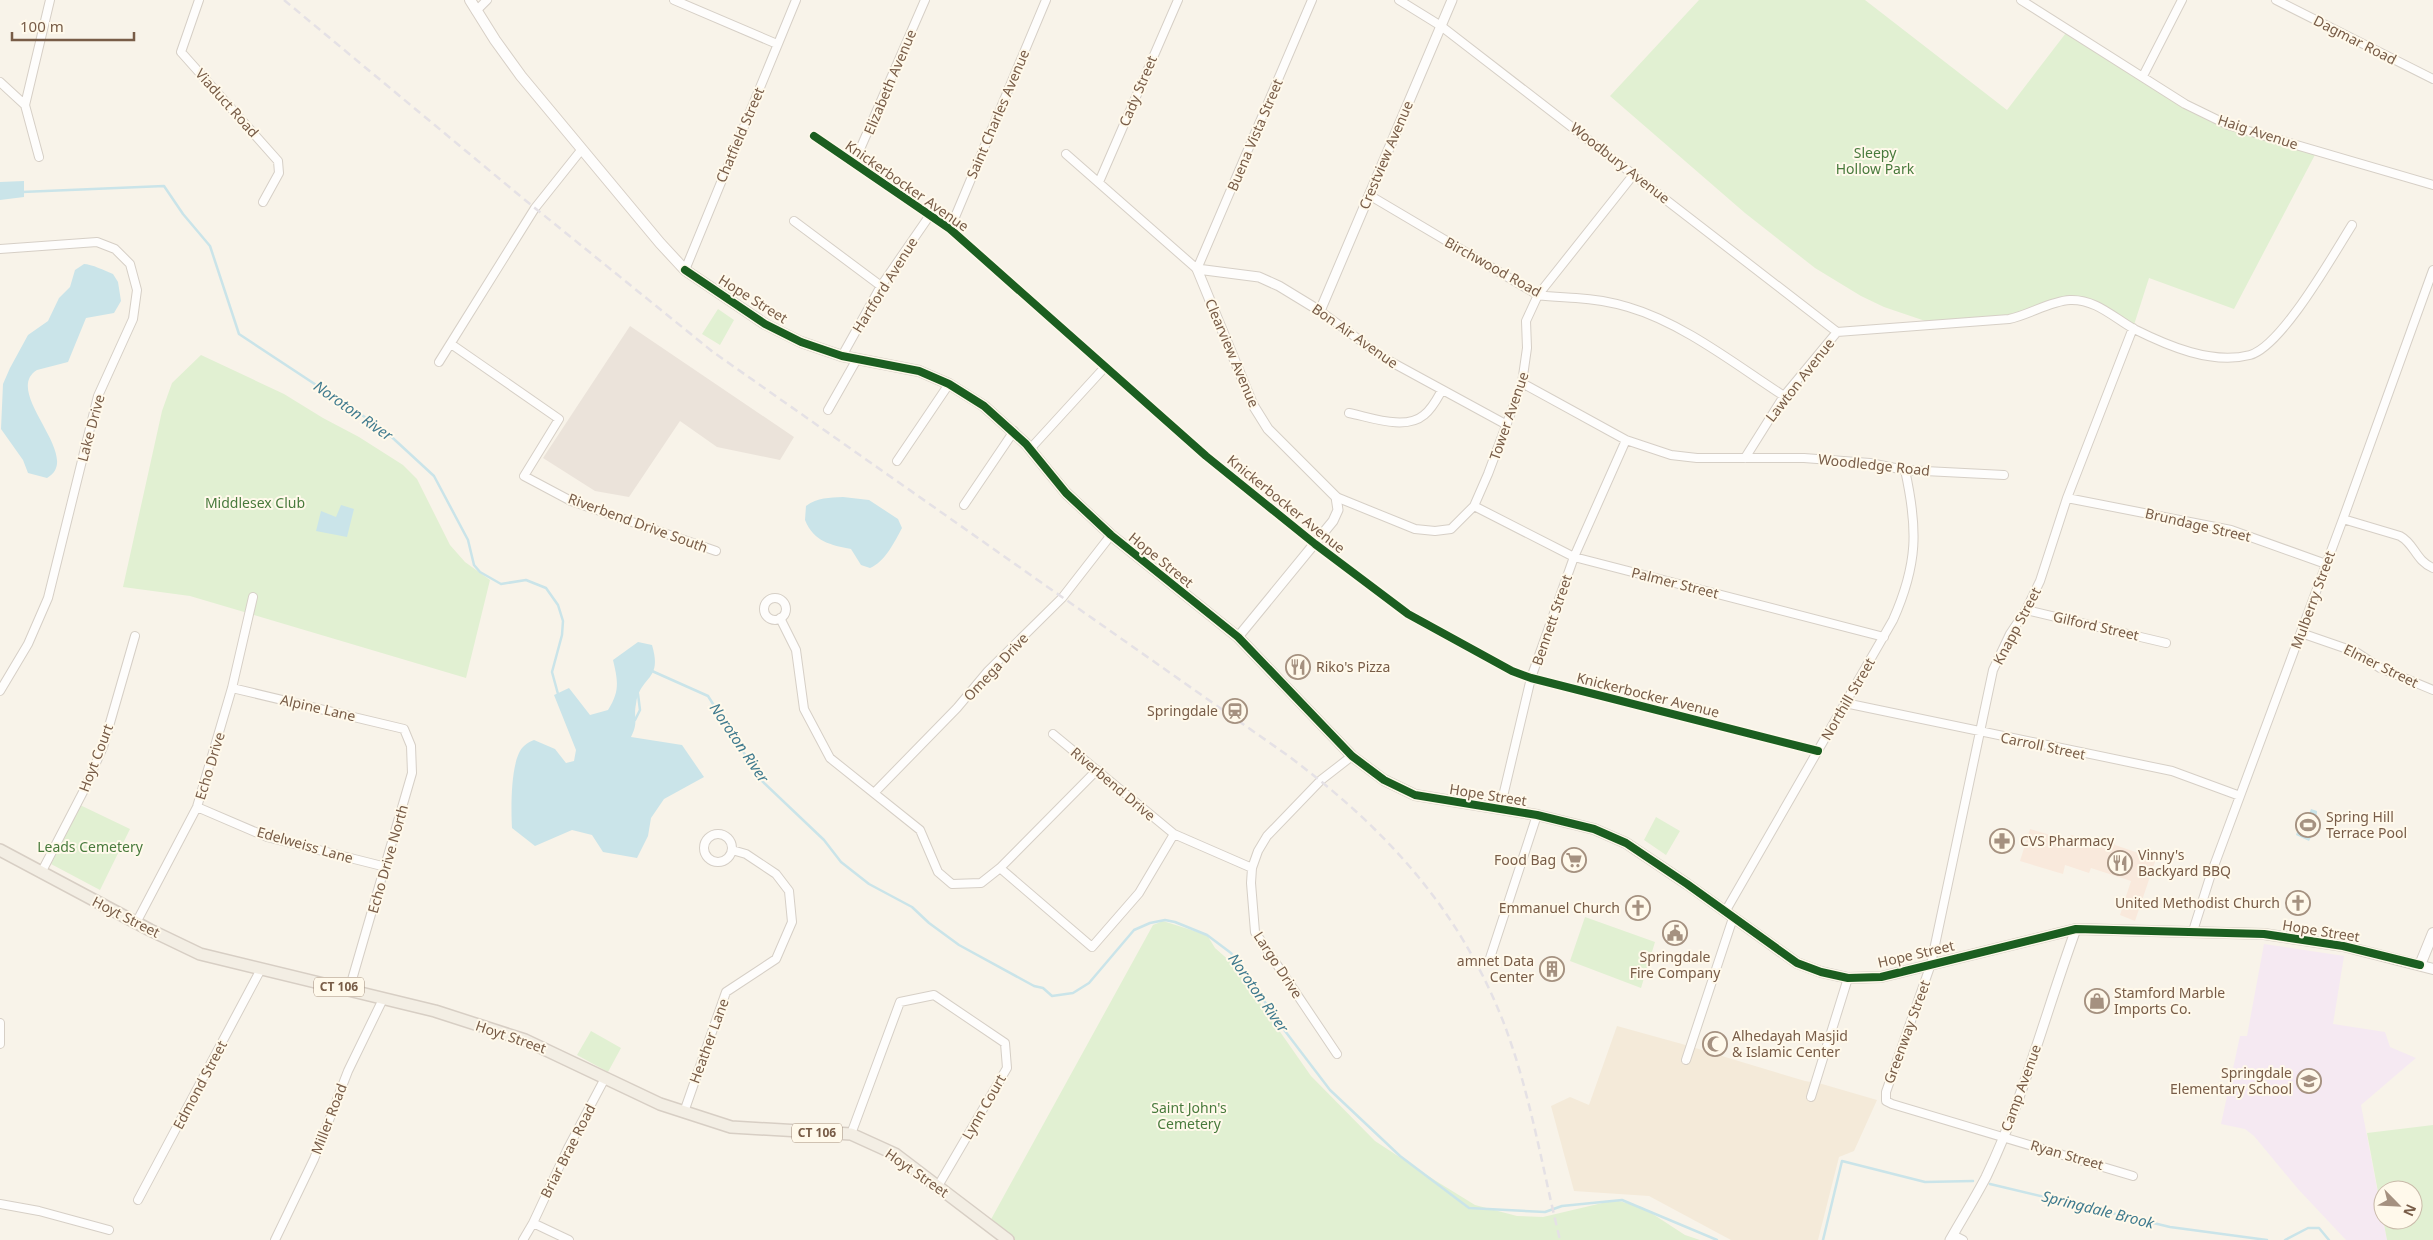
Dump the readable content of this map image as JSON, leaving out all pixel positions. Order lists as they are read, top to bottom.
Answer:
{
  "streets": {
    "main road": ["Hope Street", "Hoyt Street", "CT 106"],
    "street": [
      "Dagmar Road",
      "Elizabeth Avenue",
      "Cady Street",
      "Viaduct Road",
      "Saint Charles Avenue",
      "Haig Avenue",
      "Chatfield Street",
      "Buena Vista Street",
      "Crestview Avenue",
      "Woodbury Avenue",
      "Knickerbocker Avenue",
      "Birchwood Road",
      "Hartford Avenue",
      "Bon Air Avenue",
      "Clearview Avenue",
      "Lawton Avenue",
      "Tower Avenue",
      "Lake Drive",
      "Woodledge Road",
      "Riverbend Drive South",
      "Brundage Street",
      "Palmer Street",
      "Mulberry Street",
      "Bennett Street",
      "Knapp Street",
      "Gilford Street",
      "Elmer Street",
      "Omega Drive",
      "Northill Street",
      "Alpine Lane",
      "Carroll Street",
      "Hoyt Court",
      "Echo Drive",
      "Riverbend Drive",
      "Edelweiss Lane",
      "Echo Drive North",
      "Largo Drive",
      "Greenway Street",
      "Heather Lane",
      "Edmond Street",
      "Camp Avenue",
      "Lynn Court",
      "Miller Road",
      "Briar Brae Road",
      "Ryan Street"
    ]
  },
  "crossings": [
    ["Elizabeth Avenue", "Knickerbocker Avenue"],
    ["Cady Street", "Clearview Avenue"],
    ["Saint Charles Avenue", "Knickerbocker Avenue"],
    ["Chatfield Street", "Hope Street"],
    ["Buena Vista Street", "Bon Air Avenue"],
    ["Buena Vista Street", "Clearview Avenue"],
    ["Crestview Avenue", "Woodbury Avenue"],
    ["Crestview Avenue", "Birchwood Road"],
    ["Crestview Avenue", "Bon Air Avenue"],
    ["Woodbury Avenue", "Lawton Avenue"],
    ["Woodbury Avenue", "Tower Avenue"],
    ["Knickerbocker Avenue", "Hartford Avenue"],
    ["Knickerbocker Avenue", "Bennett Street"],
    ["Knickerbocker Avenue", "Northill Street"],
    ["Birchwood Road", "Lawton Avenue"],
    ["Birchwood Road", "Tower Avenue"],
    ["Hartford Avenue", "Hope Street"],
    ["Hope Street", "Mulberry Street"],
    ["Hope Street", "Bennett Street"],
    ["Hope Street", "Knapp Street"],
    ["Hope Street", "Omega Drive"],
    ["Hope Street", "Northill Street"],
    ["Hope Street", "Largo Drive"],
    ["Hope Street", "Greenway Street"],
    ["Hope Street", "Camp Avenue"],
    ["Bon Air Avenue", "Clearview Avenue"],
    ["Bon Air Avenue", "Tower Avenue"],
    ["Clearview Avenue", "Tower Avenue"],
    ["Lawton Avenue", "Woodledge Road"],
    ["Lawton Avenue", "Knapp Street"],
    ["Tower Avenue", "Palmer Street"],
    ["Woodledge Road", "Northill Street"],
    ["Brundage Street", "Mulberry Street"],
    ["Brundage Street", "Knapp Street"],
    ["Palmer Street", "Bennett Street"],
    ["Palmer Street", "Northill Street"],
    ["Mulberry Street", "Elmer Street"],
    ["Mulberry Street", "Carroll Street"],
    ["Knapp Street", "Gilford Street"],
    ["Knapp Street", "Carroll Street"],
    ["Knapp Street", "Greenway Street"],
    ["Northill Street", "Carroll Street"],
    ["Alpine Lane", "Echo Drive"],
    ["Alpine Lane", "Echo Drive North"],
    ["Hoyt Court", "Hoyt Street"],
    ["Echo Drive", "Edelweiss Lane"],
    ["Echo Drive", "Hoyt Street"],
    ["Riverbend Drive", "Largo Drive"],
    ["Edelweiss Lane", "Echo Drive North"],
    ["Echo Drive North", "Hoyt Street"],
    ["Hoyt Street", "Heather Lane"],
    ["Hoyt Street", "Edmond Street"],
    ["Hoyt Street", "Lynn Court"],
    ["Hoyt Street", "Miller Road"],
    ["Hoyt Street", "Briar Brae Road"],
    ["Greenway Street", "Ryan Street"],
    ["Camp Avenue", "Ryan Street"]
  ],
  "water": ["Noroton River", "Springdale Brook"],
  "parks": [
    "Sleepy Hollow Park",
    "Middlesex Club",
    "Leads Cemetery",
    "Saint John's Cemetery"
  ],
  "places": {
    "restaurant": ["Riko's Pizza", "Vinny's Backyard BBQ"],
    "station": ["Springdale"],
    "sports": ["Spring Hill Terrace Pool"],
    "pharmacy": ["CVS Pharmacy"],
    "supermarket": ["Food Bag"],
    "church": ["United Methodist Church", "Emmanuel Church"],
    "public building": ["Springdale Fire Company"],
    "building": ["amnet Data Center"],
    "shop": ["Stamford Marble Imports Co."],
    "mosque": ["Alhedayah Masjid & Islamic Center"],
    "school or university": ["Springdale Elementary School"]
  },
  "scale_bar": "100 m",
  "north": "bottom right"
}
